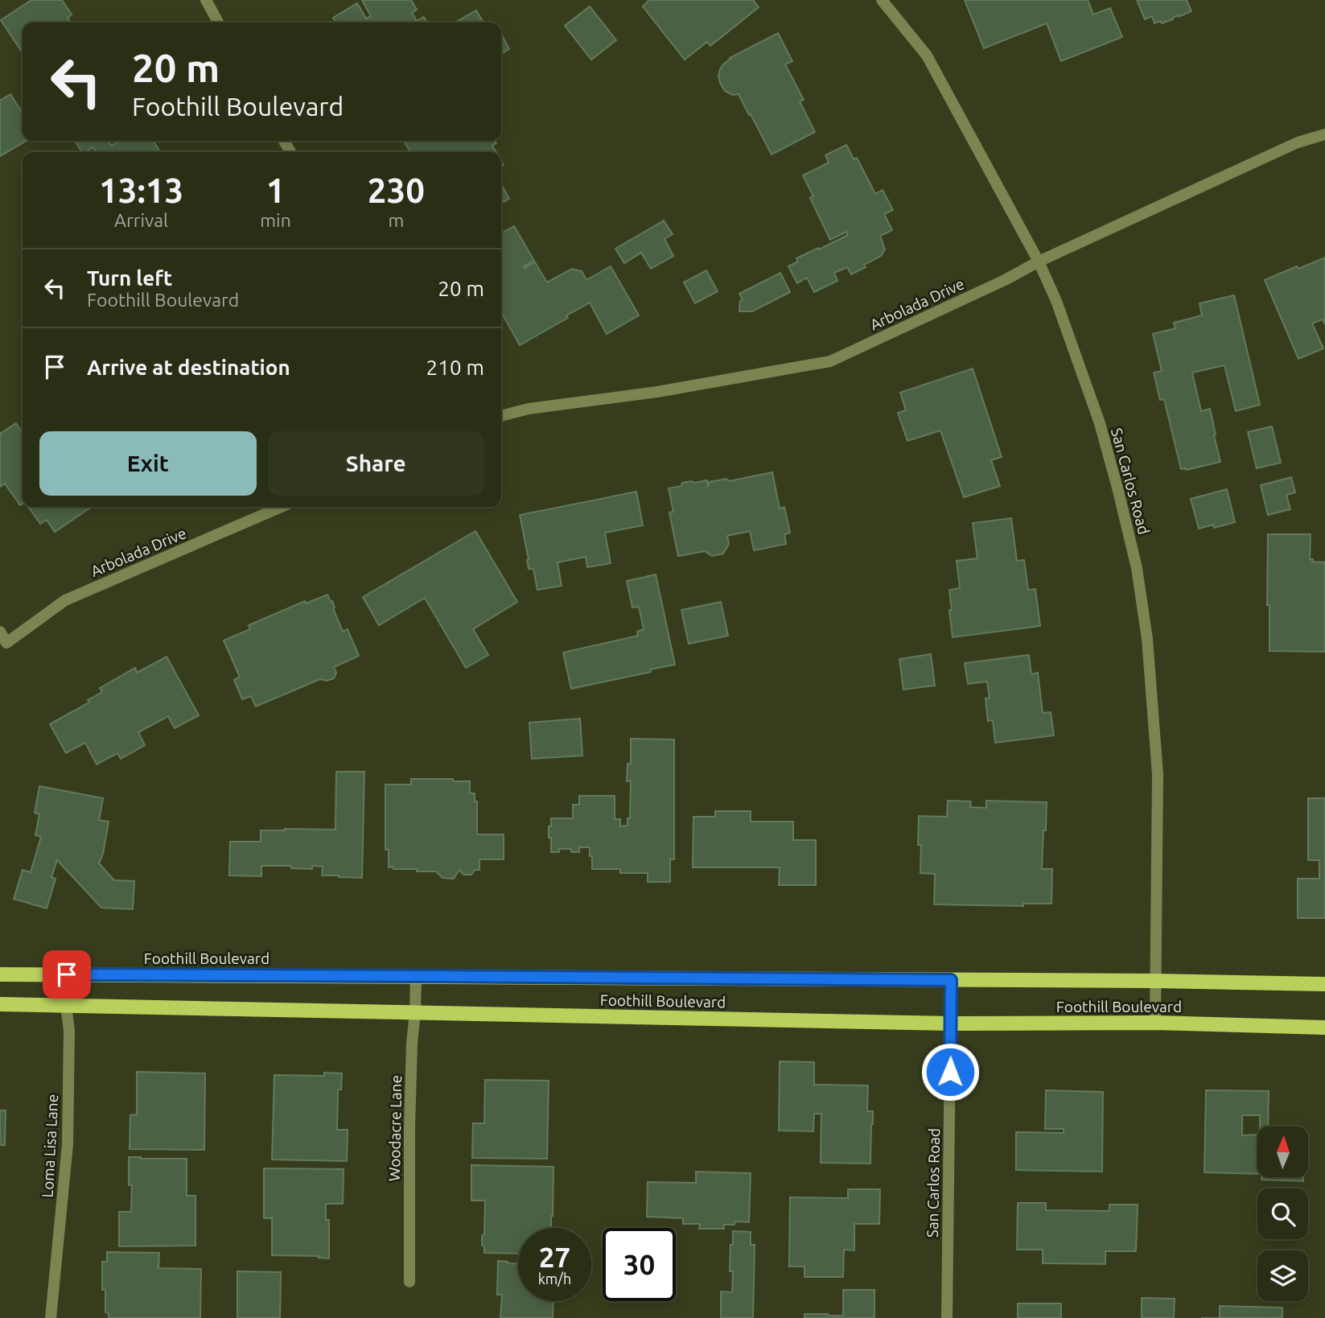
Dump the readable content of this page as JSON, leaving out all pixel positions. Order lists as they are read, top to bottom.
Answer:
{
  "streets": {
    "main road": ["Foothill Boulevard"],
    "street": [
      "Arbolada Drive",
      "San Carlos Road",
      "Woodacre Lane",
      "Loma Lisa Lane"
    ]
  },
  "crossings": [
    ["Arbolada Drive", "San Carlos Road"],
    ["San Carlos Road", "Foothill Boulevard"],
    ["Foothill Boulevard", "Woodacre Lane"],
    ["Foothill Boulevard", "Loma Lisa Lane"]
  ],
  "north": "top",
  "page": {
    "turn": ["20 m", "Foothill Boulevard"],
    "eta": [
      "13:13",
      "Arrival",
      "1",
      "min",
      "230",
      "m"
    ],
    "list": [
      {
        "name": "Turn left",
        "note": "Foothill Boulevard",
        "value": "20 m"
      },
      {
        "name": "Arrive at destination",
        "value": "210 m"
      }
    ],
    "buttons": ["Exit", "Share"],
    "speed": "27 km/h",
    "limit": "30"
  }
}
